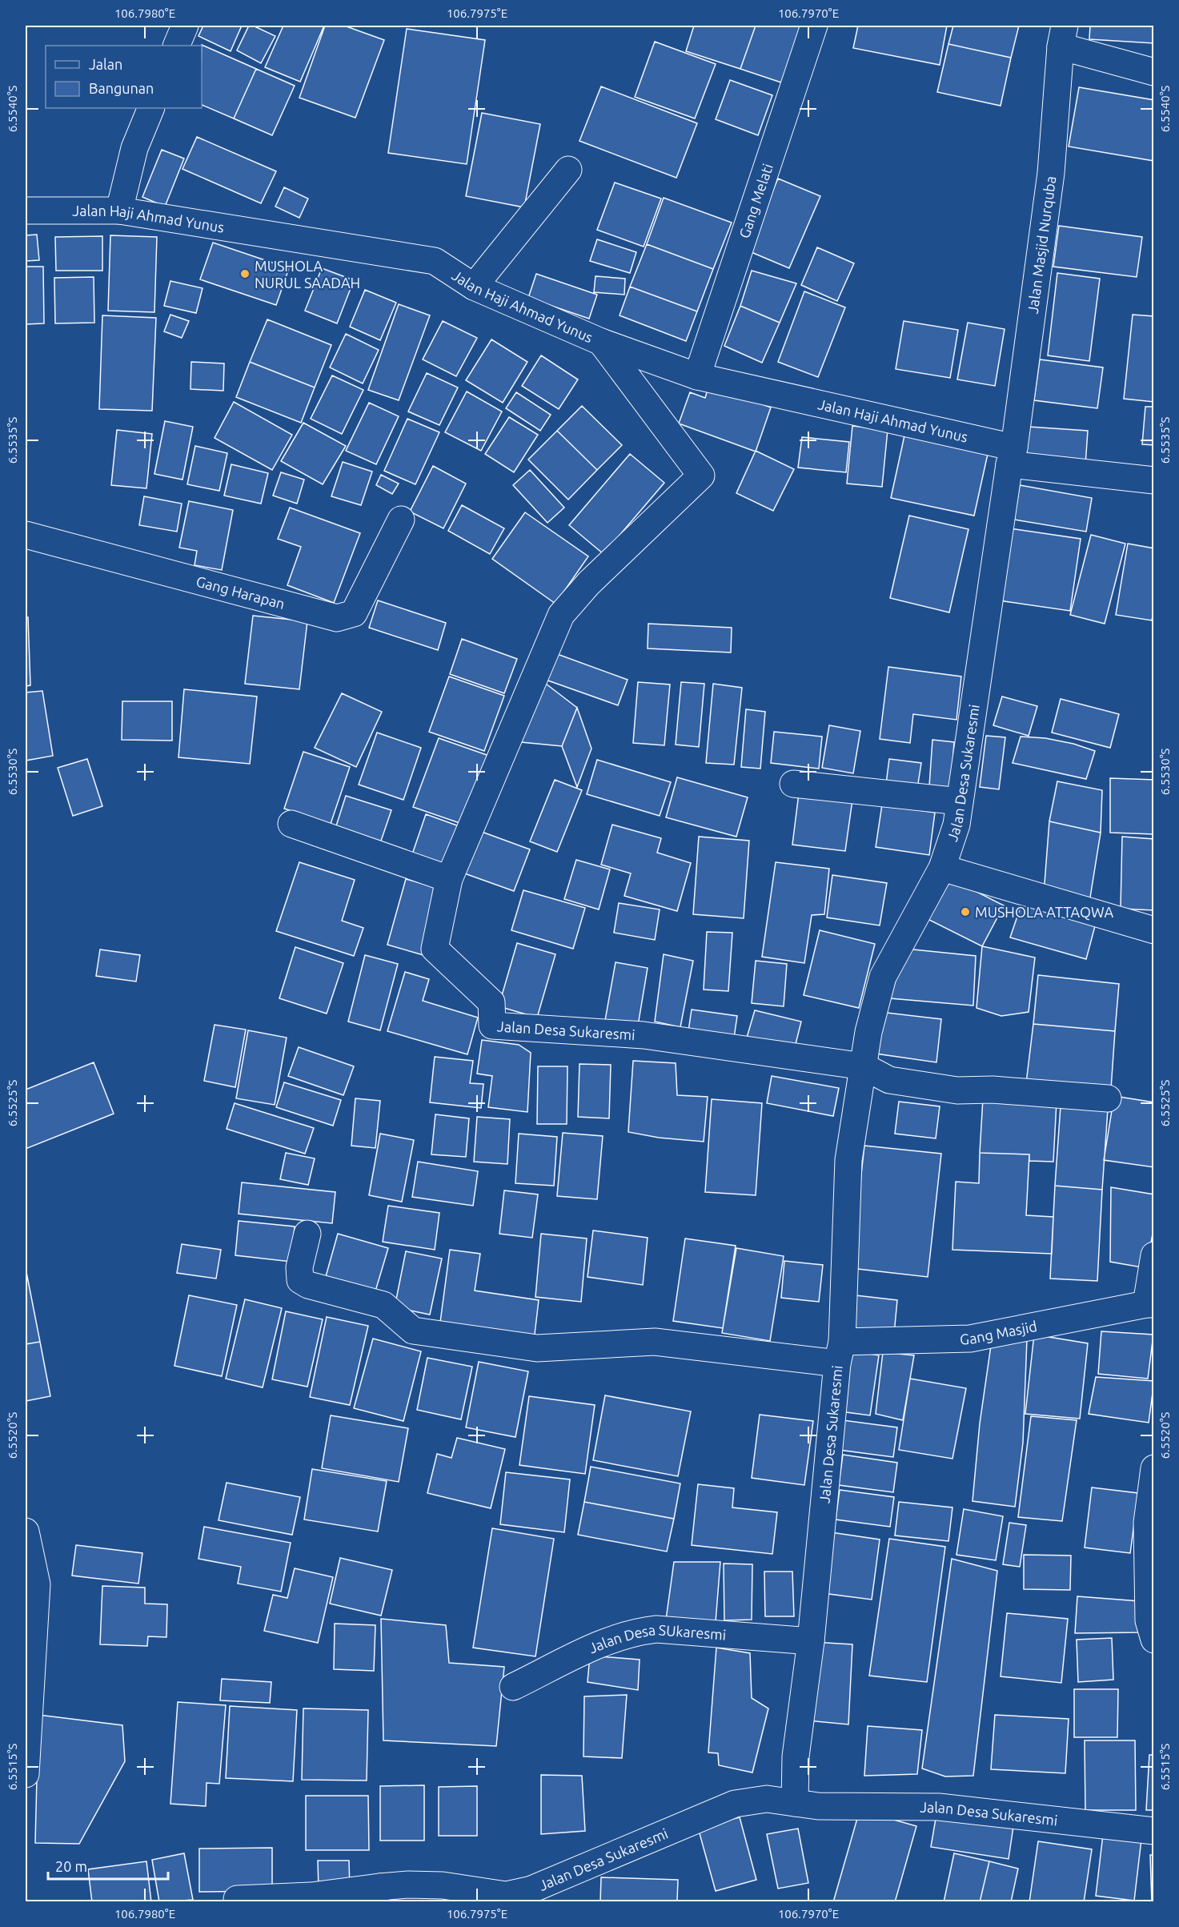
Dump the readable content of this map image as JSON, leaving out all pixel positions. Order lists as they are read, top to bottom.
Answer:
{
  "streets": {
    "street": [
      "Gang Melati",
      "Jalan Haji Ahmad Yunus",
      "Jalan Masjid Nurquba",
      "Gang Harapan",
      "Jalan Desa Sukaresmi",
      "Gang Masjid",
      "Jalan Desa SUkaresmi"
    ]
  },
  "crossings": [
    ["Gang Melati", "Jalan Haji Ahmad Yunus"],
    ["Jalan Haji Ahmad Yunus", "Jalan Masjid Nurquba"],
    ["Jalan Haji Ahmad Yunus", "Jalan Desa Sukaresmi"],
    ["Jalan Masjid Nurquba", "Jalan Desa Sukaresmi"],
    ["Jalan Desa Sukaresmi", "Gang Masjid"],
    ["Jalan Desa Sukaresmi", "Jalan Desa SUkaresmi"]
  ],
  "places": ["MUSHOLA NURUL SAADAH", "MUSHOLA ATTAQWA"],
  "legend": ["Jalan", "Bangunan"],
  "scale_bar": "20 m",
  "coordinates": [
    "106.7980°E",
    "106.7975°E",
    "106.7970°E",
    "6.5540°S",
    "6.5535°S",
    "6.5530°S",
    "6.5525°S",
    "6.5520°S",
    "6.5515°S"
  ]
}
